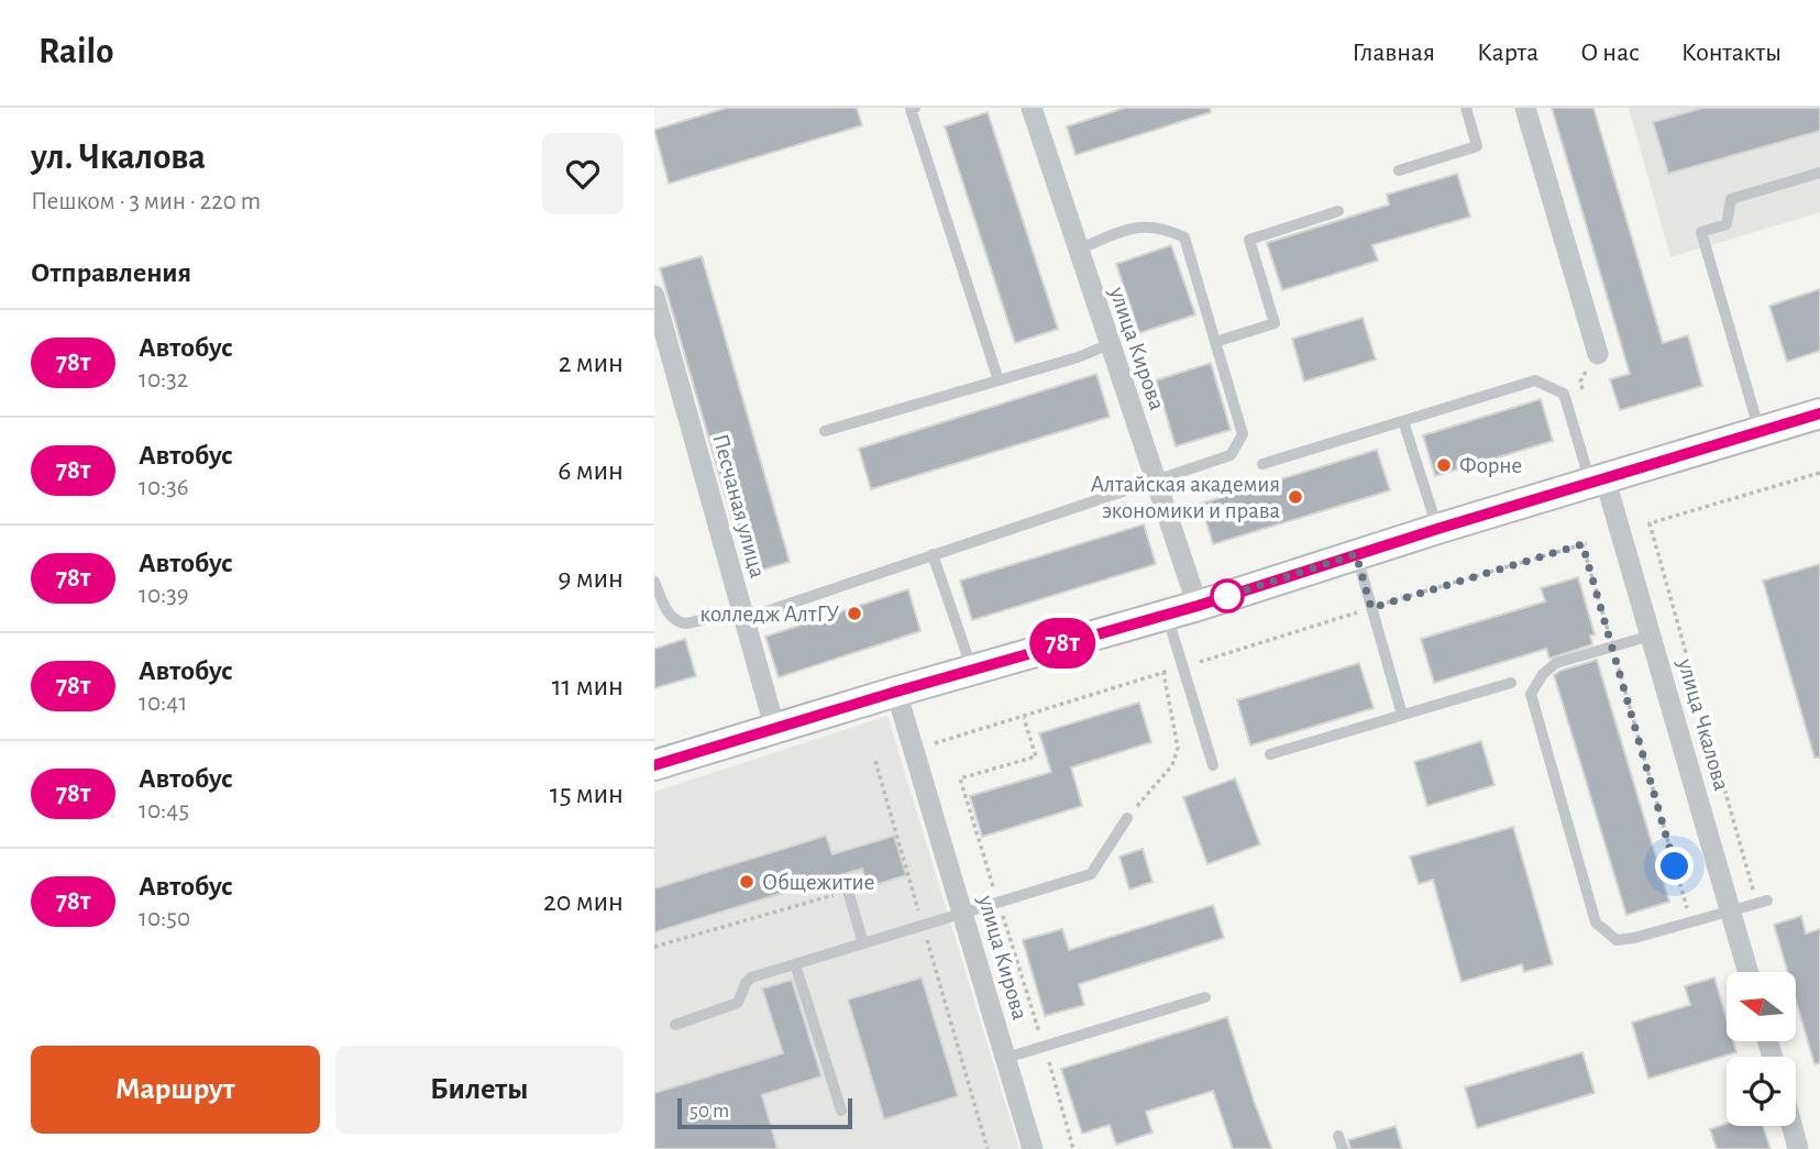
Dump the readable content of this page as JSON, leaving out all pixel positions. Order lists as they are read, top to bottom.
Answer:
{
  "streets": {
    "street": ["улица Кирова", "Песчаная улица", "улица Чкалова"]
  },
  "places": [
    "Форне",
    "Алтайская академия экономики и права",
    "колледж АлтГУ",
    "Общежитие"
  ],
  "lines": ["bus line 78т"],
  "scale_bar": "50 m",
  "north": "left",
  "page": {
    "header": "Railo",
    "nav": [
      "Главная",
      "Карта",
      "О нас",
      "Контакты"
    ],
    "heading": [
      ["ул. Чкалова", "Пешком · 3 мин · 220 m"],
      "Отправления"
    ],
    "on_map": "78т",
    "list": [
      {
        "mark": "78т",
        "name": "Автобус",
        "note": "10:32",
        "value": "2 мин"
      },
      {
        "mark": "78т",
        "name": "Автобус",
        "note": "10:36",
        "value": "6 мин"
      },
      {
        "mark": "78т",
        "name": "Автобус",
        "note": "10:39",
        "value": "9 мин"
      },
      {
        "mark": "78т",
        "name": "Автобус",
        "note": "10:41",
        "value": "11 мин"
      },
      {
        "mark": "78т",
        "name": "Автобус",
        "note": "10:45",
        "value": "15 мин"
      },
      {
        "mark": "78т",
        "name": "Автобус",
        "note": "10:50",
        "value": "20 мин"
      }
    ],
    "buttons": ["Маршрут", "Билеты"],
    "scale": "50 m"
  }
}
